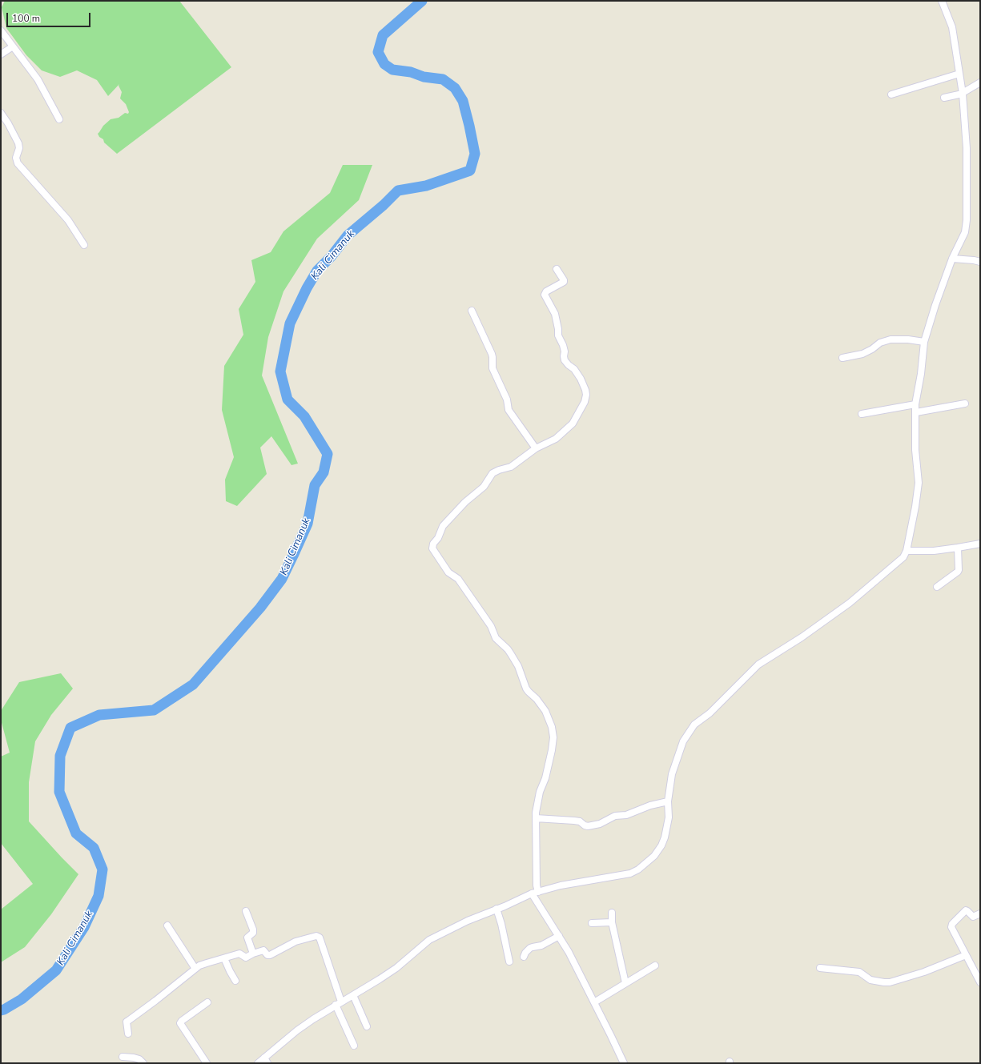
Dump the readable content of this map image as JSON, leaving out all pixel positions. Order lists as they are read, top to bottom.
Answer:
{
  "water": ["Kali Cimanuk"],
  "scale_bar": "100 m"
}
